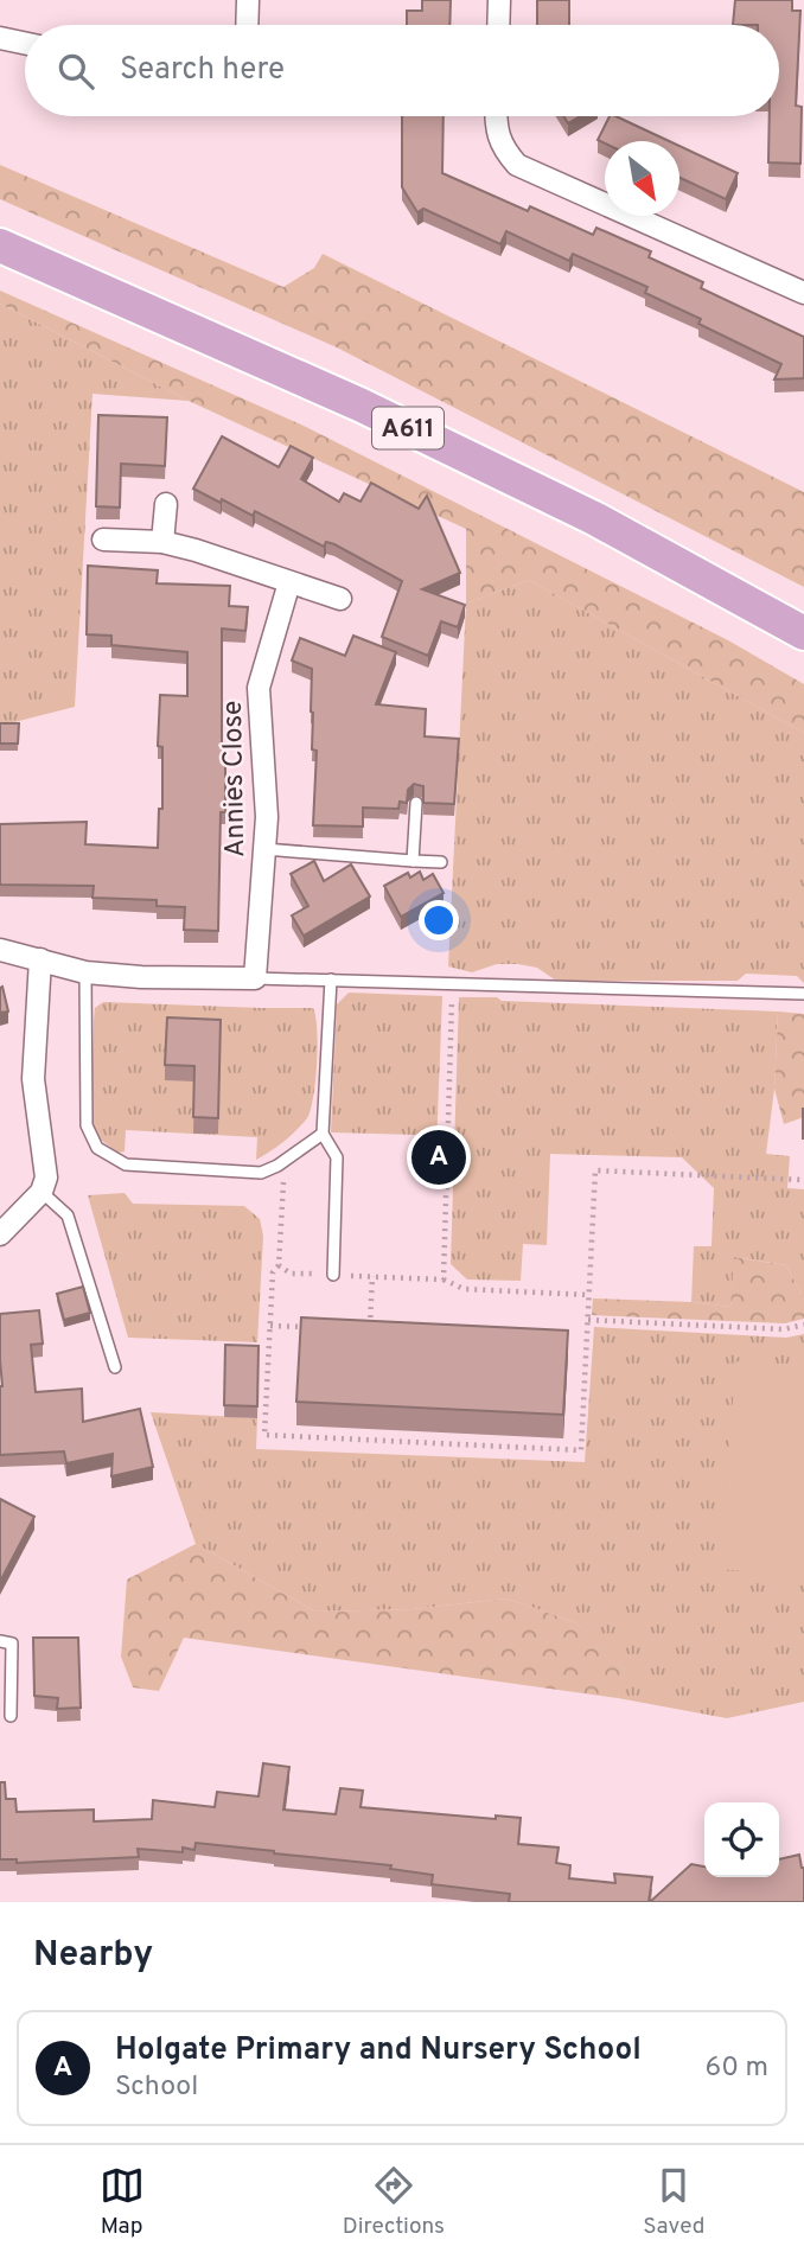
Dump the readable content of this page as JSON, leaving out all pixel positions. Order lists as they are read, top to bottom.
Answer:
{
  "streets": {
    "main road": ["A611"],
    "street": ["Annies Close"]
  },
  "north": "bottom right",
  "page": {
    "search": "Search here",
    "pins": "A",
    "heading": "Nearby",
    "list": [
      {
        "mark": "A",
        "name": "Holgate Primary and Nursery School",
        "note": "School",
        "value": "60 m"
      }
    ],
    "nav": ["Map", "Directions", "Saved"]
  }
}
